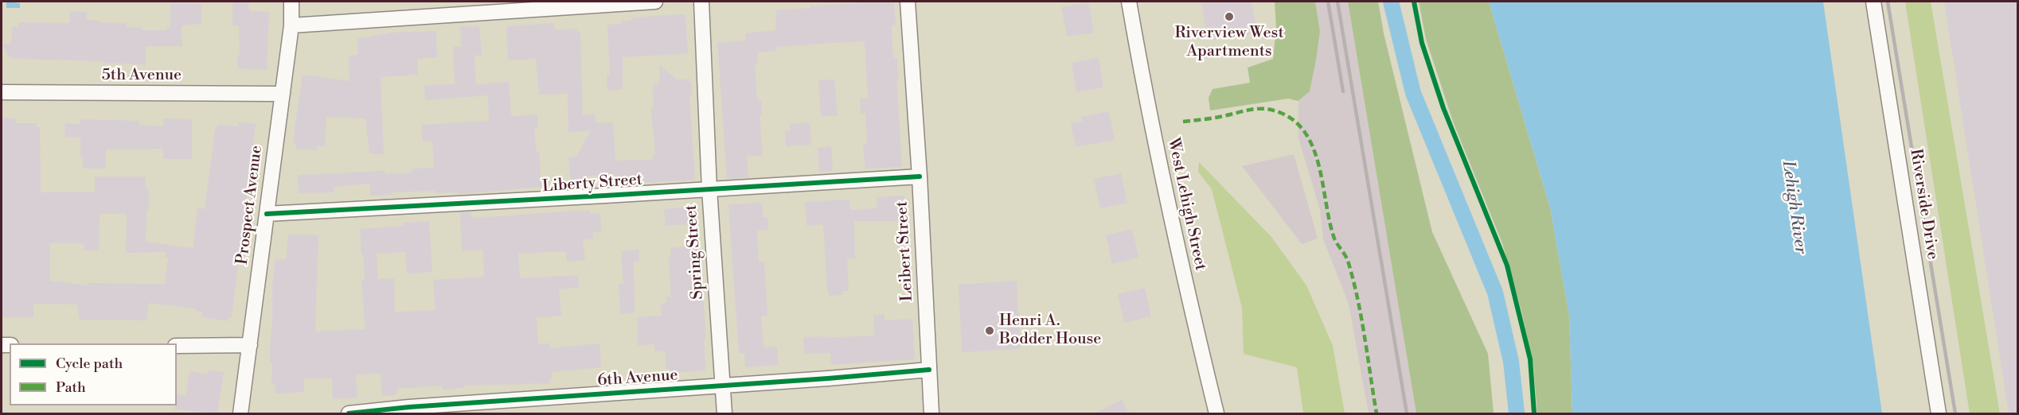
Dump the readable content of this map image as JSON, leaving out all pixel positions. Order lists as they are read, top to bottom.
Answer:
{
  "streets": {
    "street": [
      "5th Avenue",
      "Liberty Street",
      "West Lehigh Street",
      "Riverside Drive",
      "Prospect Avenue",
      "Leibert Street",
      "Spring Street",
      "6th Avenue"
    ]
  },
  "crossings": [
    ["5th Avenue", "Prospect Avenue"],
    ["Liberty Street", "Prospect Avenue"],
    ["Liberty Street", "Leibert Street"],
    ["Liberty Street", "Spring Street"],
    ["Leibert Street", "6th Avenue"],
    ["Spring Street", "6th Avenue"]
  ],
  "water": ["Lehigh River"],
  "places": ["Riverview West Apartments", "Henri A. Bodder House"],
  "legend": ["Cycle path", "Path"]
}
